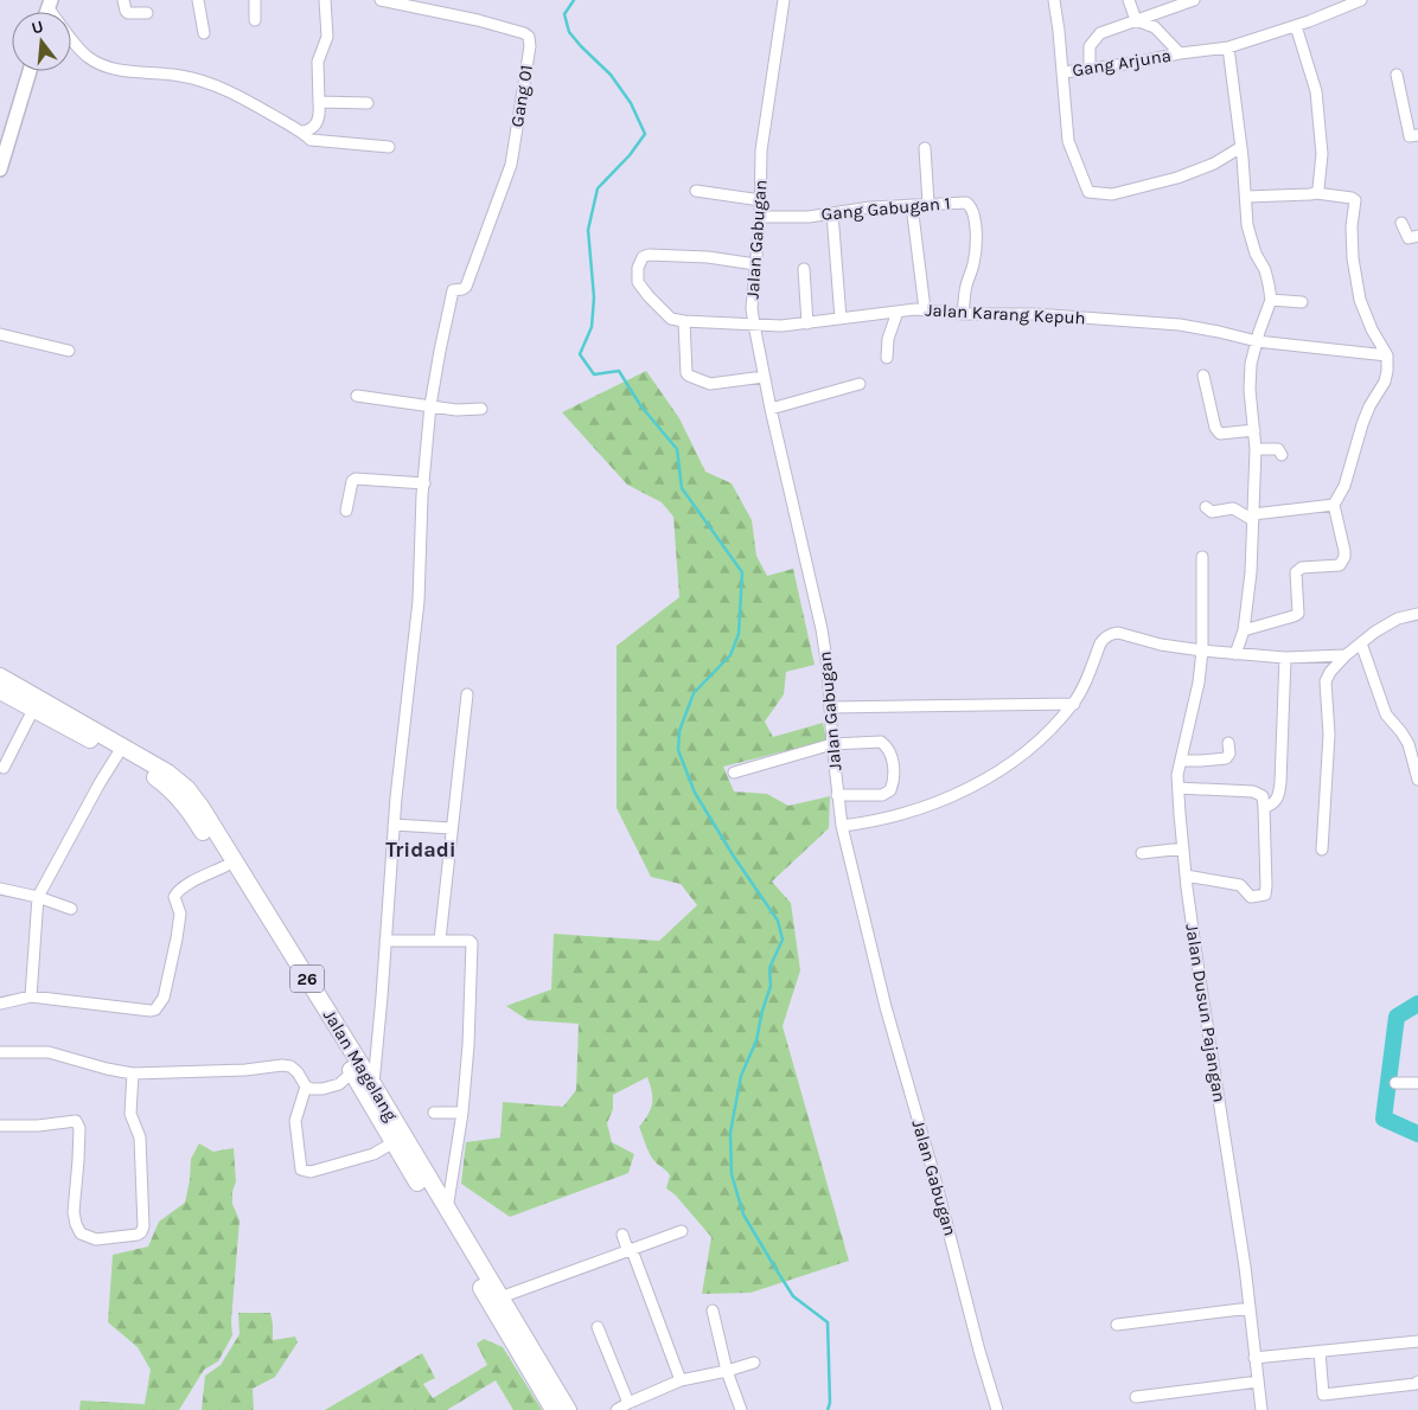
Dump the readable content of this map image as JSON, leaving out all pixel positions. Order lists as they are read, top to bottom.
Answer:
{
  "streets": {
    "highway": ["26", "Jalan Magelang"],
    "street": [
      "Gang Arjuna",
      "Gang 01",
      "Gang Gabugan 1",
      "Jalan Gabugan",
      "Jalan Karang Kepuh",
      "Jalan Dusun Pajangan"
    ]
  },
  "crossings": [
    ["Gang Gabugan 1", "Jalan Gabugan"],
    ["Gang Gabugan 1", "Jalan Karang Kepuh"],
    ["Jalan Gabugan", "Jalan Karang Kepuh"]
  ],
  "districts": ["Tridadi"],
  "north": "top"
}
